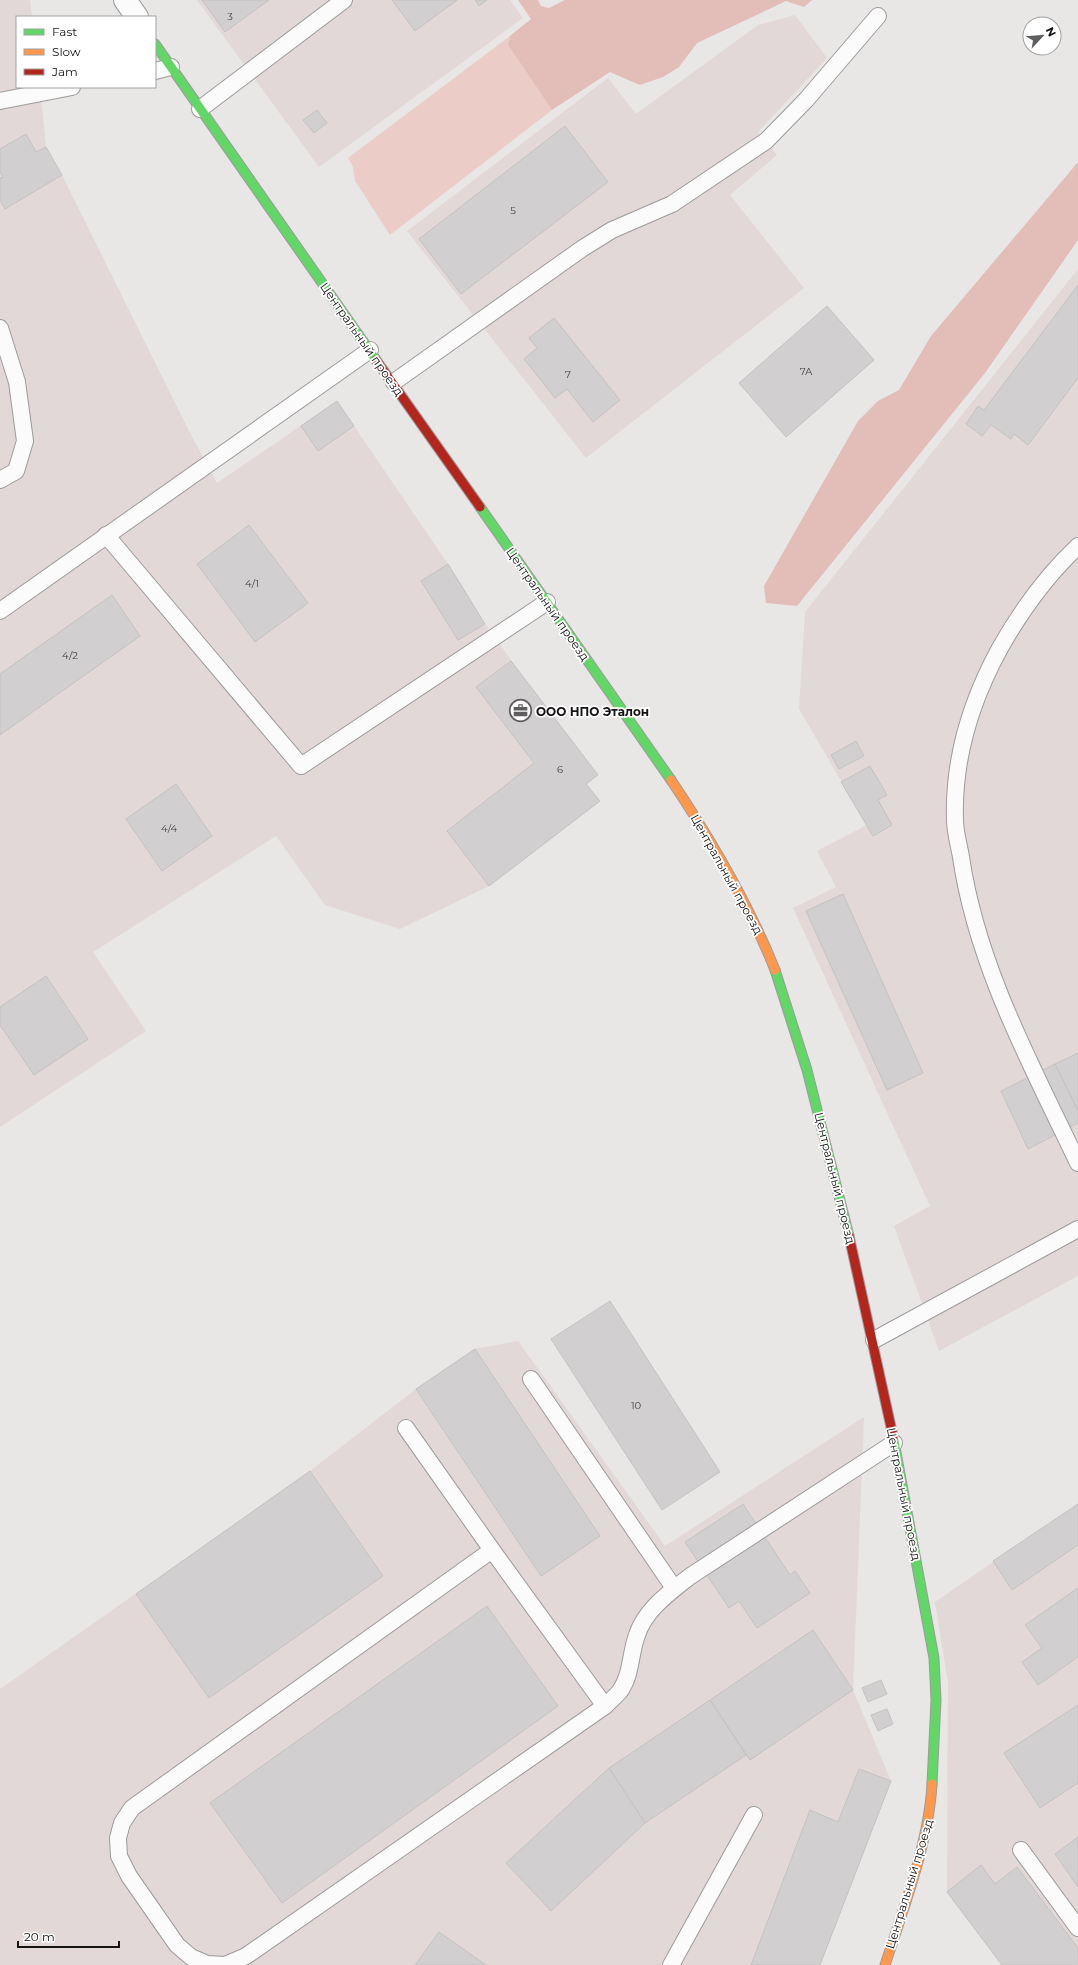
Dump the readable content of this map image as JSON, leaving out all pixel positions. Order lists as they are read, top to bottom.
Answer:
{
  "streets": {
    "street": ["Центральный проезд"]
  },
  "places": {
    "office": ["ООО НПО Эталон"]
  },
  "house_numbers": [
    "3",
    "5",
    "7А",
    "7",
    "4/1",
    "4/2",
    "6",
    "4/4",
    "10"
  ],
  "legend": ["Fast", "Slow", "Jam"],
  "scale_bar": "20 m",
  "north": "top right"
}
